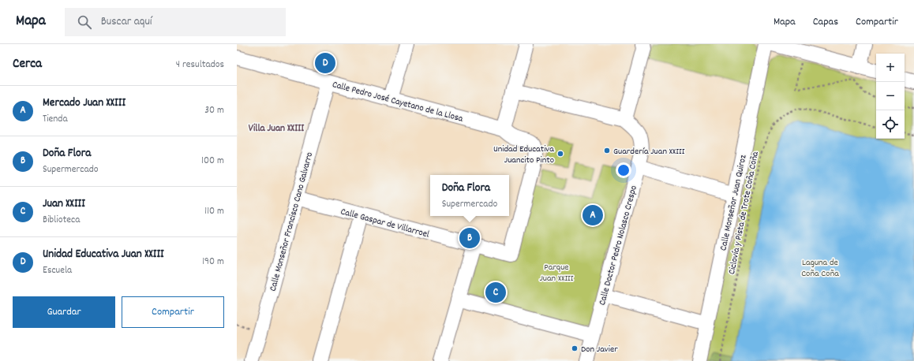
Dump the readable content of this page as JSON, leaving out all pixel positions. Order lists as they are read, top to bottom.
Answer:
{
  "streets": {
    "street": [
      "Calle Pedro José Cayetano de la Llosa",
      "Calle Monseñor Juan Quiroz",
      "Calle Monseñor Francisco Cano Galvarro",
      "Calle Gaspar de Villarroel",
      "Calle Doctor Pedro Nolasco Crespo"
    ],
    "path": ["Ciclovía y Pista de Trote Coña Coña"]
  },
  "crossings": [
    ["Calle Pedro José Cayetano de la Llosa", "Calle Monseñor Francisco Cano Galvarro"],
    ["Calle Pedro José Cayetano de la Llosa", "Calle Gaspar de Villarroel"],
    ["Calle Monseñor Francisco Cano Galvarro", "Calle Gaspar de Villarroel"]
  ],
  "districts": ["Villa Juan XXIII"],
  "parks": ["Laguna de Coña Coña", "Parque Juan XXIII"],
  "places": ["Guardería Juan XXIII", "Unidad Educativa Juancito Pinto", "Don Javier"],
  "page": {
    "header": "Mapa",
    "search": "Buscar aquí",
    "nav": ["Mapa", "Capas", "Compartir"],
    "heading": ["Cerca", "4 resultados"],
    "pins": [
      "D",
      "A",
      "B",
      "C"
    ],
    "map_buttons": ["+", "−"],
    "list": [
      {
        "mark": "A",
        "name": "Mercado Juan XXIII",
        "note": "Tienda",
        "value": "30 m"
      },
      {
        "mark": "B",
        "name": "Doña Flora",
        "note": "Supermercado",
        "value": "100 m"
      },
      {
        "mark": "C",
        "name": "Juan XXIII",
        "note": "Biblioteca",
        "value": "110 m"
      },
      {
        "mark": "D",
        "name": "Unidad Educativa Juan XXIII",
        "note": "Escuela",
        "value": "190 m"
      }
    ],
    "popup": ["Doña Flora", "Supermercado"],
    "buttons": ["Guardar", "Compartir"]
  }
}
